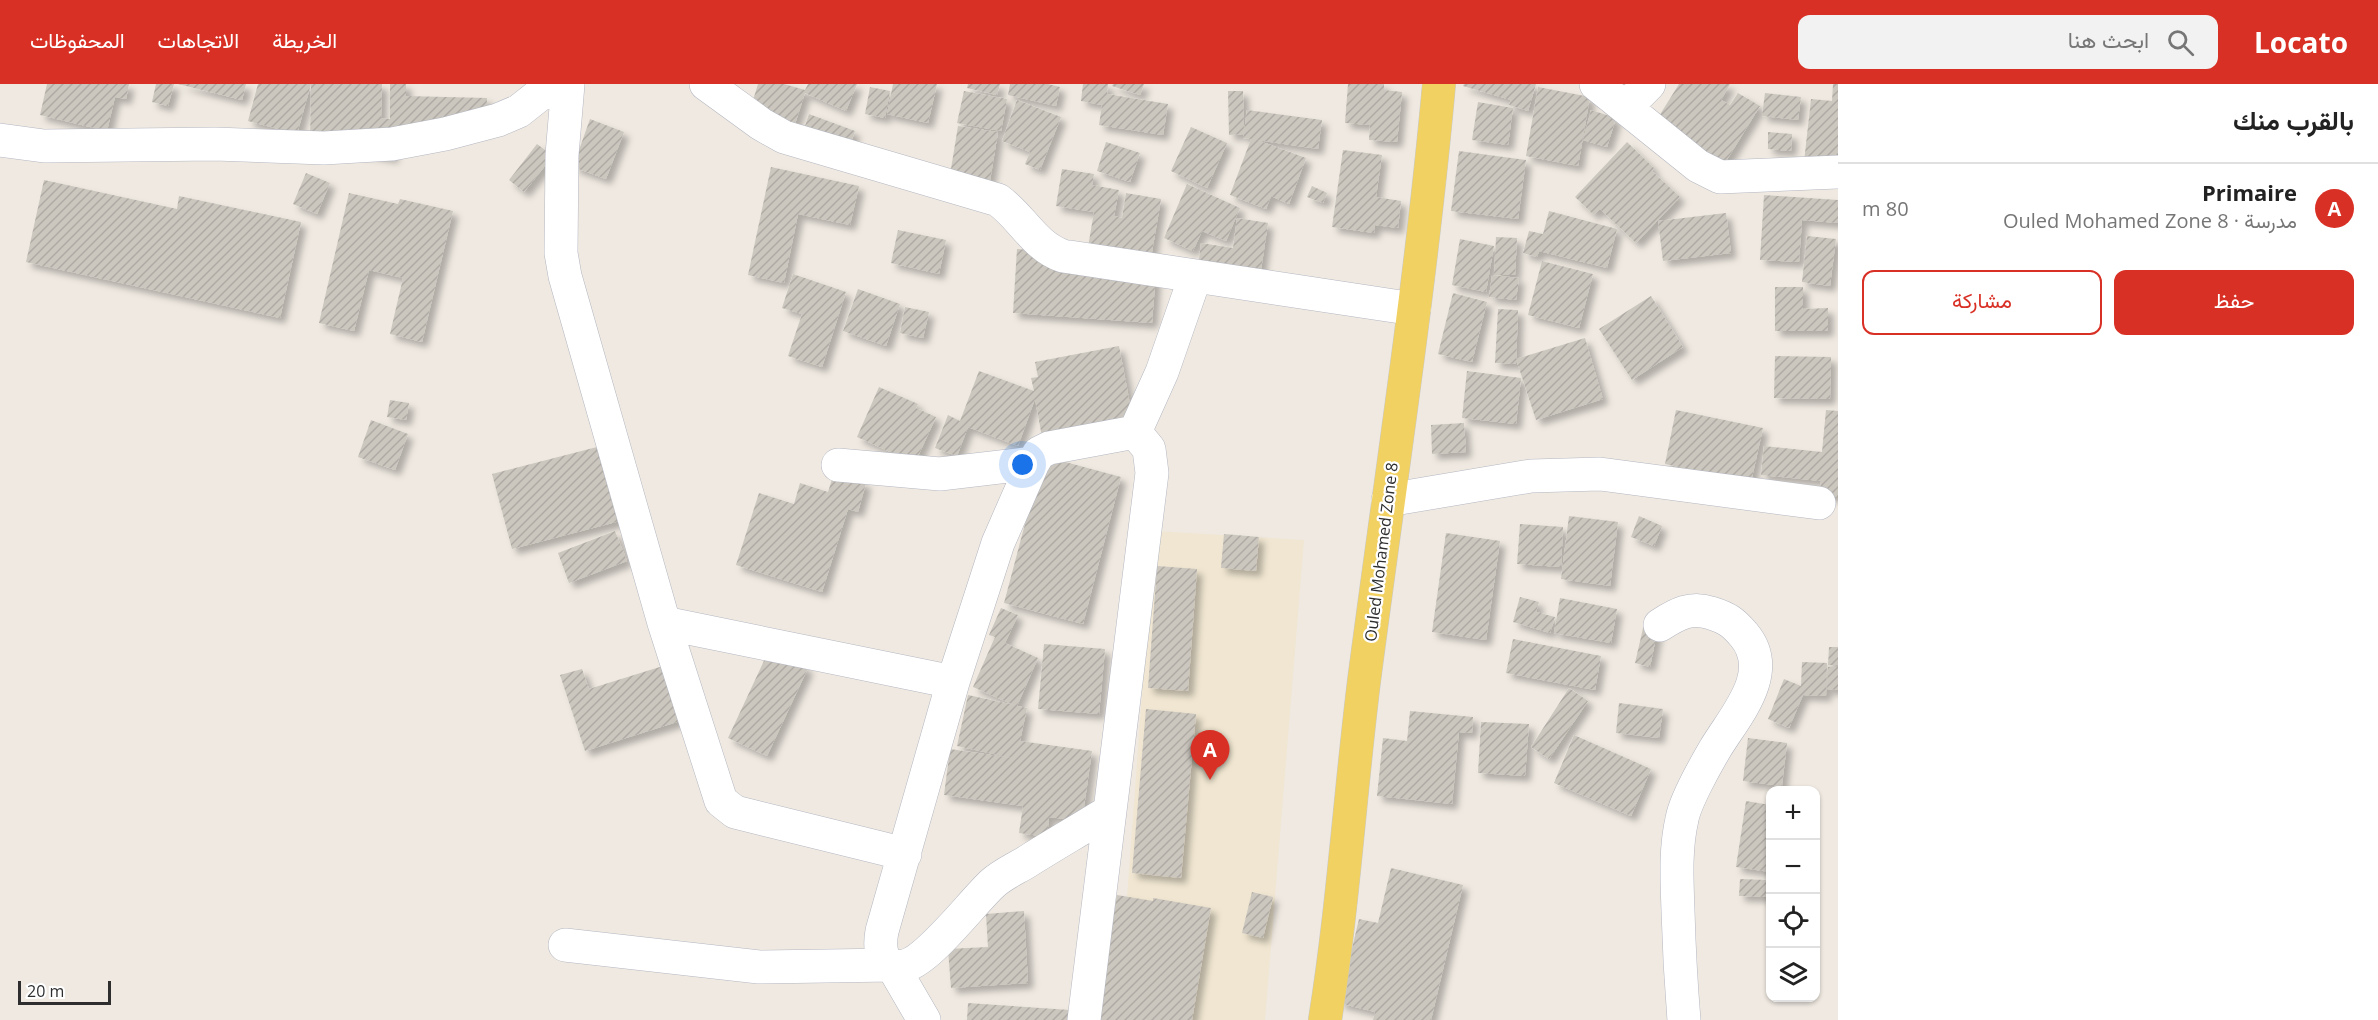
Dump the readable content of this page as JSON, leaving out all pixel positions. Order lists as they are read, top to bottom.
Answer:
{
  "streets": {
    "main road": ["Ouled Mohamed Zone 8"]
  },
  "scale_bar": "20 m",
  "page": {
    "header": "Locato",
    "search": "ابحث هنا",
    "nav": ["الخريطة", "الاتجاهات", "المحفوظات"],
    "heading": "بالقرب منك",
    "list": [
      {
        "mark": "A",
        "name": "Primaire",
        "note": "مدرسة · Ouled Mohamed Zone 8",
        "value": "80 m"
      }
    ],
    "buttons": ["حفظ", "مشاركة"],
    "pins": "A",
    "map_buttons": ["+", "−"],
    "scale": "20 m"
  }
}
